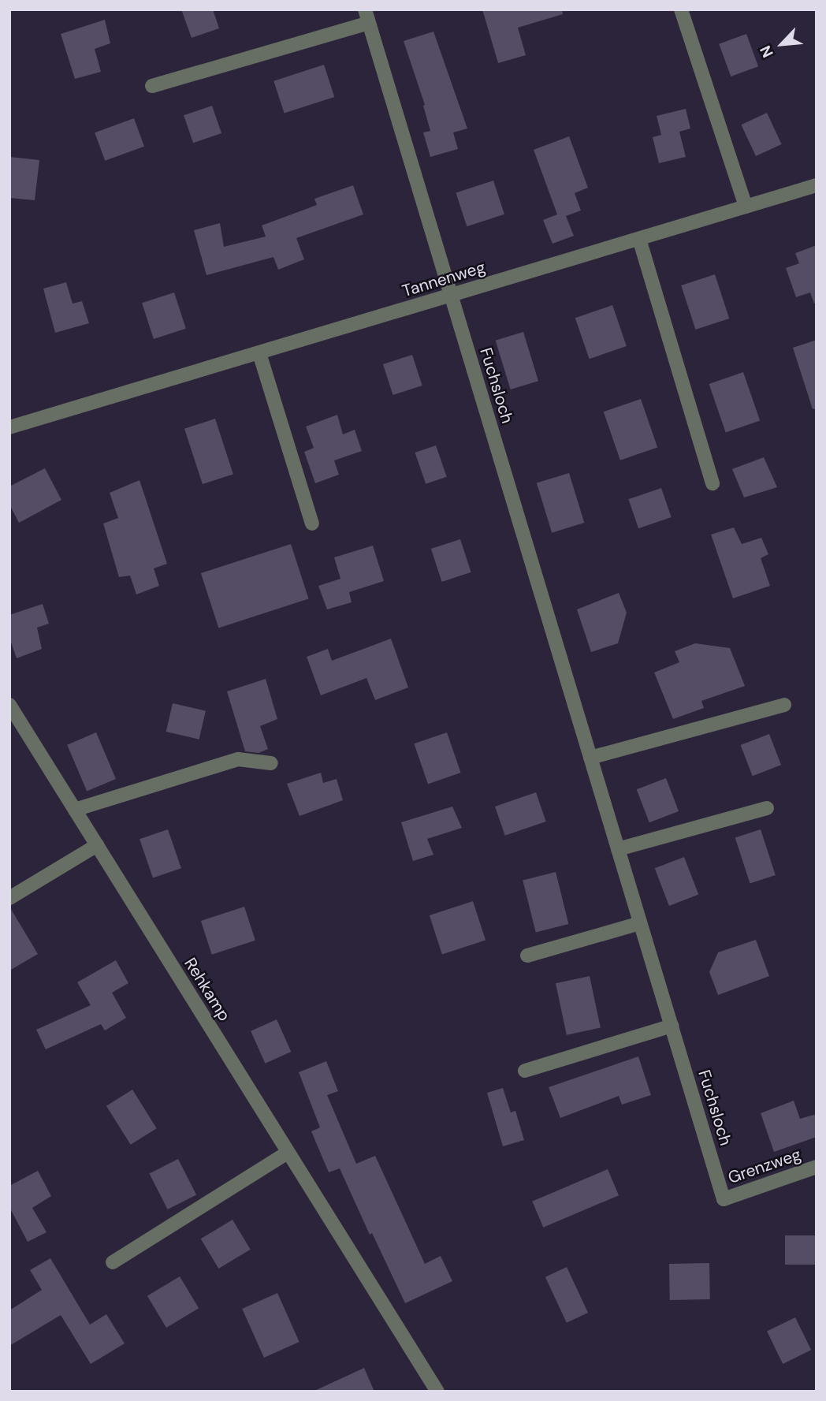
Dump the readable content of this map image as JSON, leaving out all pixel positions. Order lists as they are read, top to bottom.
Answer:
{
  "streets": {
    "street": [
      "Tannenweg",
      "Fuchsloch",
      "Rehkamp",
      "Grenzweg"
    ]
  },
  "crossings": [
    ["Tannenweg", "Fuchsloch"],
    ["Fuchsloch", "Grenzweg"]
  ],
  "north": "bottom left"
}
